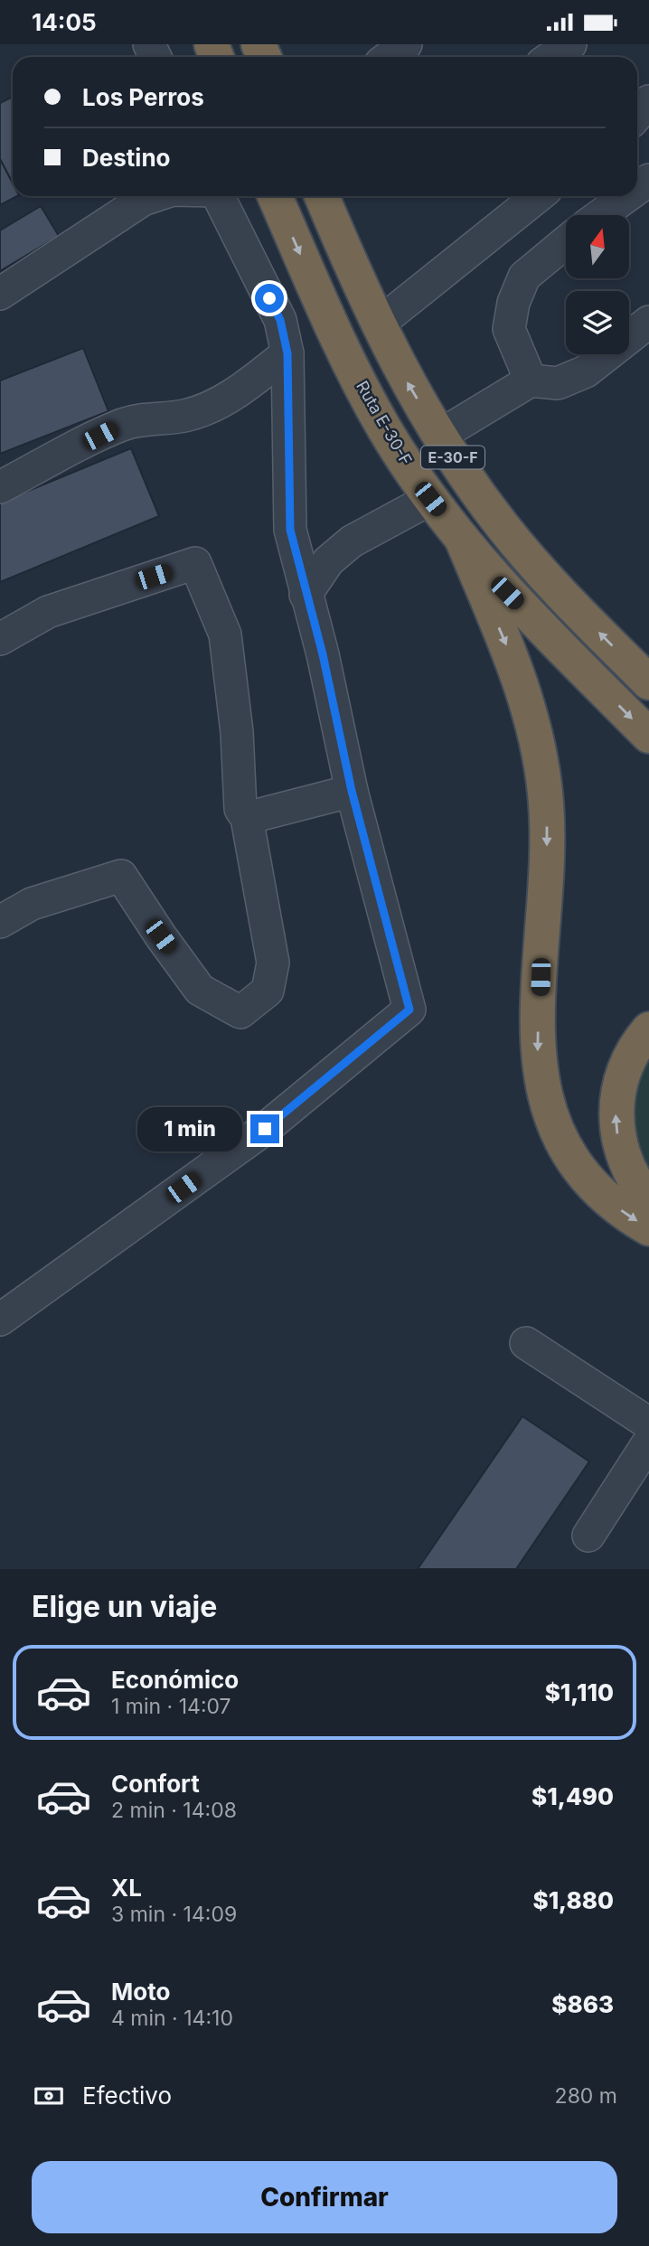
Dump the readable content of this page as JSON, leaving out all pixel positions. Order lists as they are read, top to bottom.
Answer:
{
  "streets": {
    "highway": ["Ruta E-30-F", "E-30-F"]
  },
  "north": "top",
  "page": {
    "status": "14:05",
    "banner": ["Los Perros", "Destino"],
    "bubble": "1 min",
    "heading": "Elige un viaje",
    "list": [
      {
        "name": "Económico",
        "note": "1 min · 14:07",
        "value": "$1,110"
      },
      {
        "name": "Confort",
        "note": "2 min · 14:08",
        "value": "$1,490"
      },
      {
        "name": "XL",
        "note": "3 min · 14:09",
        "value": "$1,880"
      },
      {
        "name": "Moto",
        "note": "4 min · 14:10",
        "value": "$863"
      }
    ],
    "pay": ["Efectivo", "280 m"],
    "buttons": "Confirmar"
  }
}
